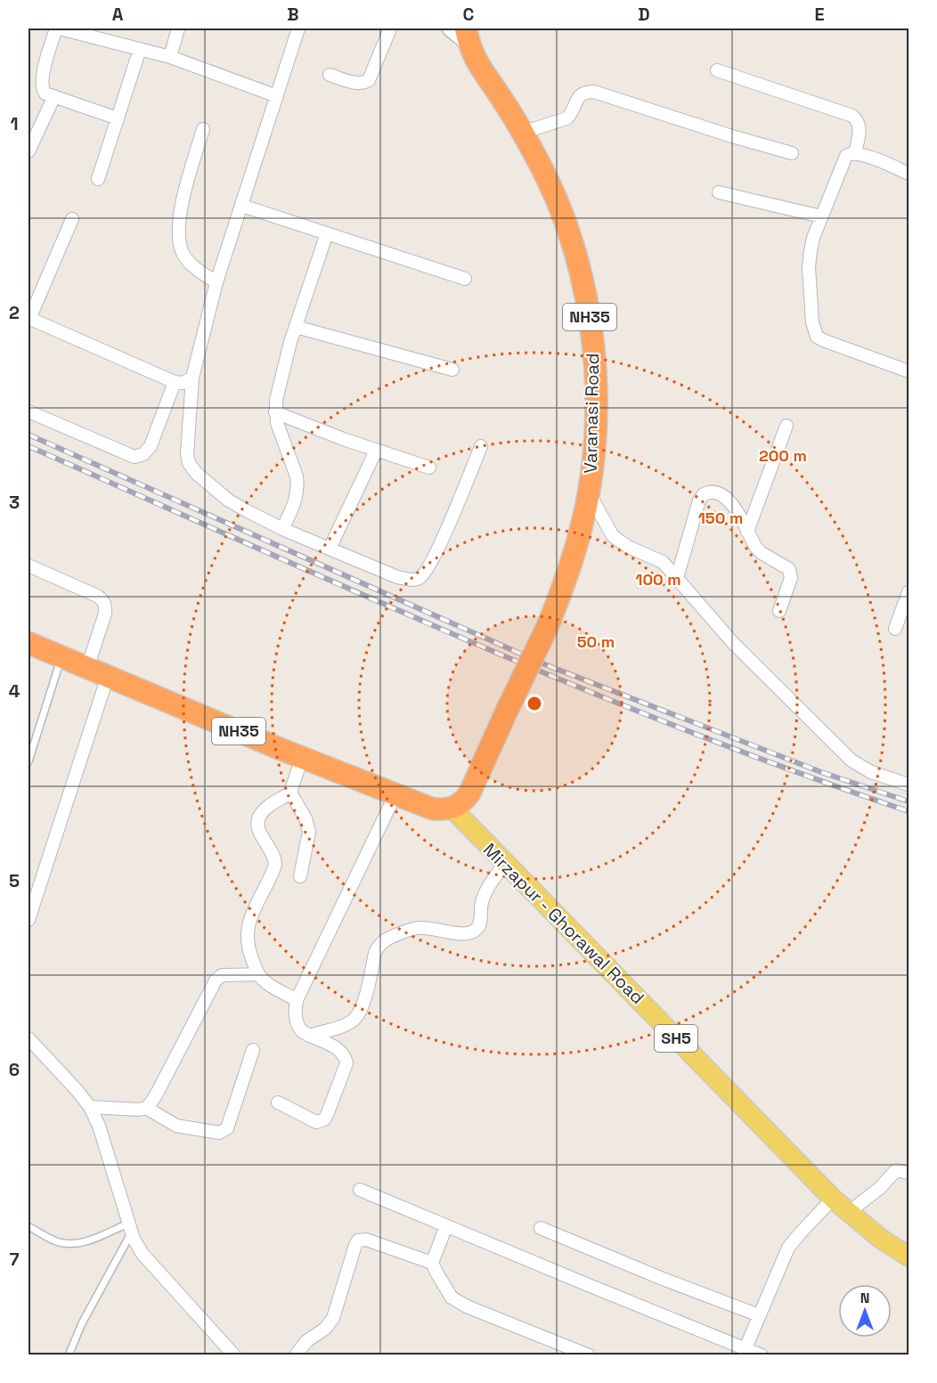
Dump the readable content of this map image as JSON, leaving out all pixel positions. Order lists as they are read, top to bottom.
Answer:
{
  "streets": {
    "highway": ["NH35", "Varanasi Road"],
    "main road": ["Mirzapur - Ghorawal Road", "SH5"]
  },
  "crossings": [
    ["NH35", "Varanasi Road"],
    ["NH35", "Mirzapur - Ghorawal Road"],
    ["Varanasi Road", "Mirzapur - Ghorawal Road"]
  ],
  "north": "top",
  "grid": {
    "columns": [
      "A",
      "B",
      "C",
      "D",
      "E"
    ],
    "rows": [
      "1",
      "2",
      "3",
      "4",
      "5",
      "6",
      "7"
    ]
  },
  "rings": [
    "200 m",
    "150 m",
    "100 m",
    "50 m"
  ]
}
